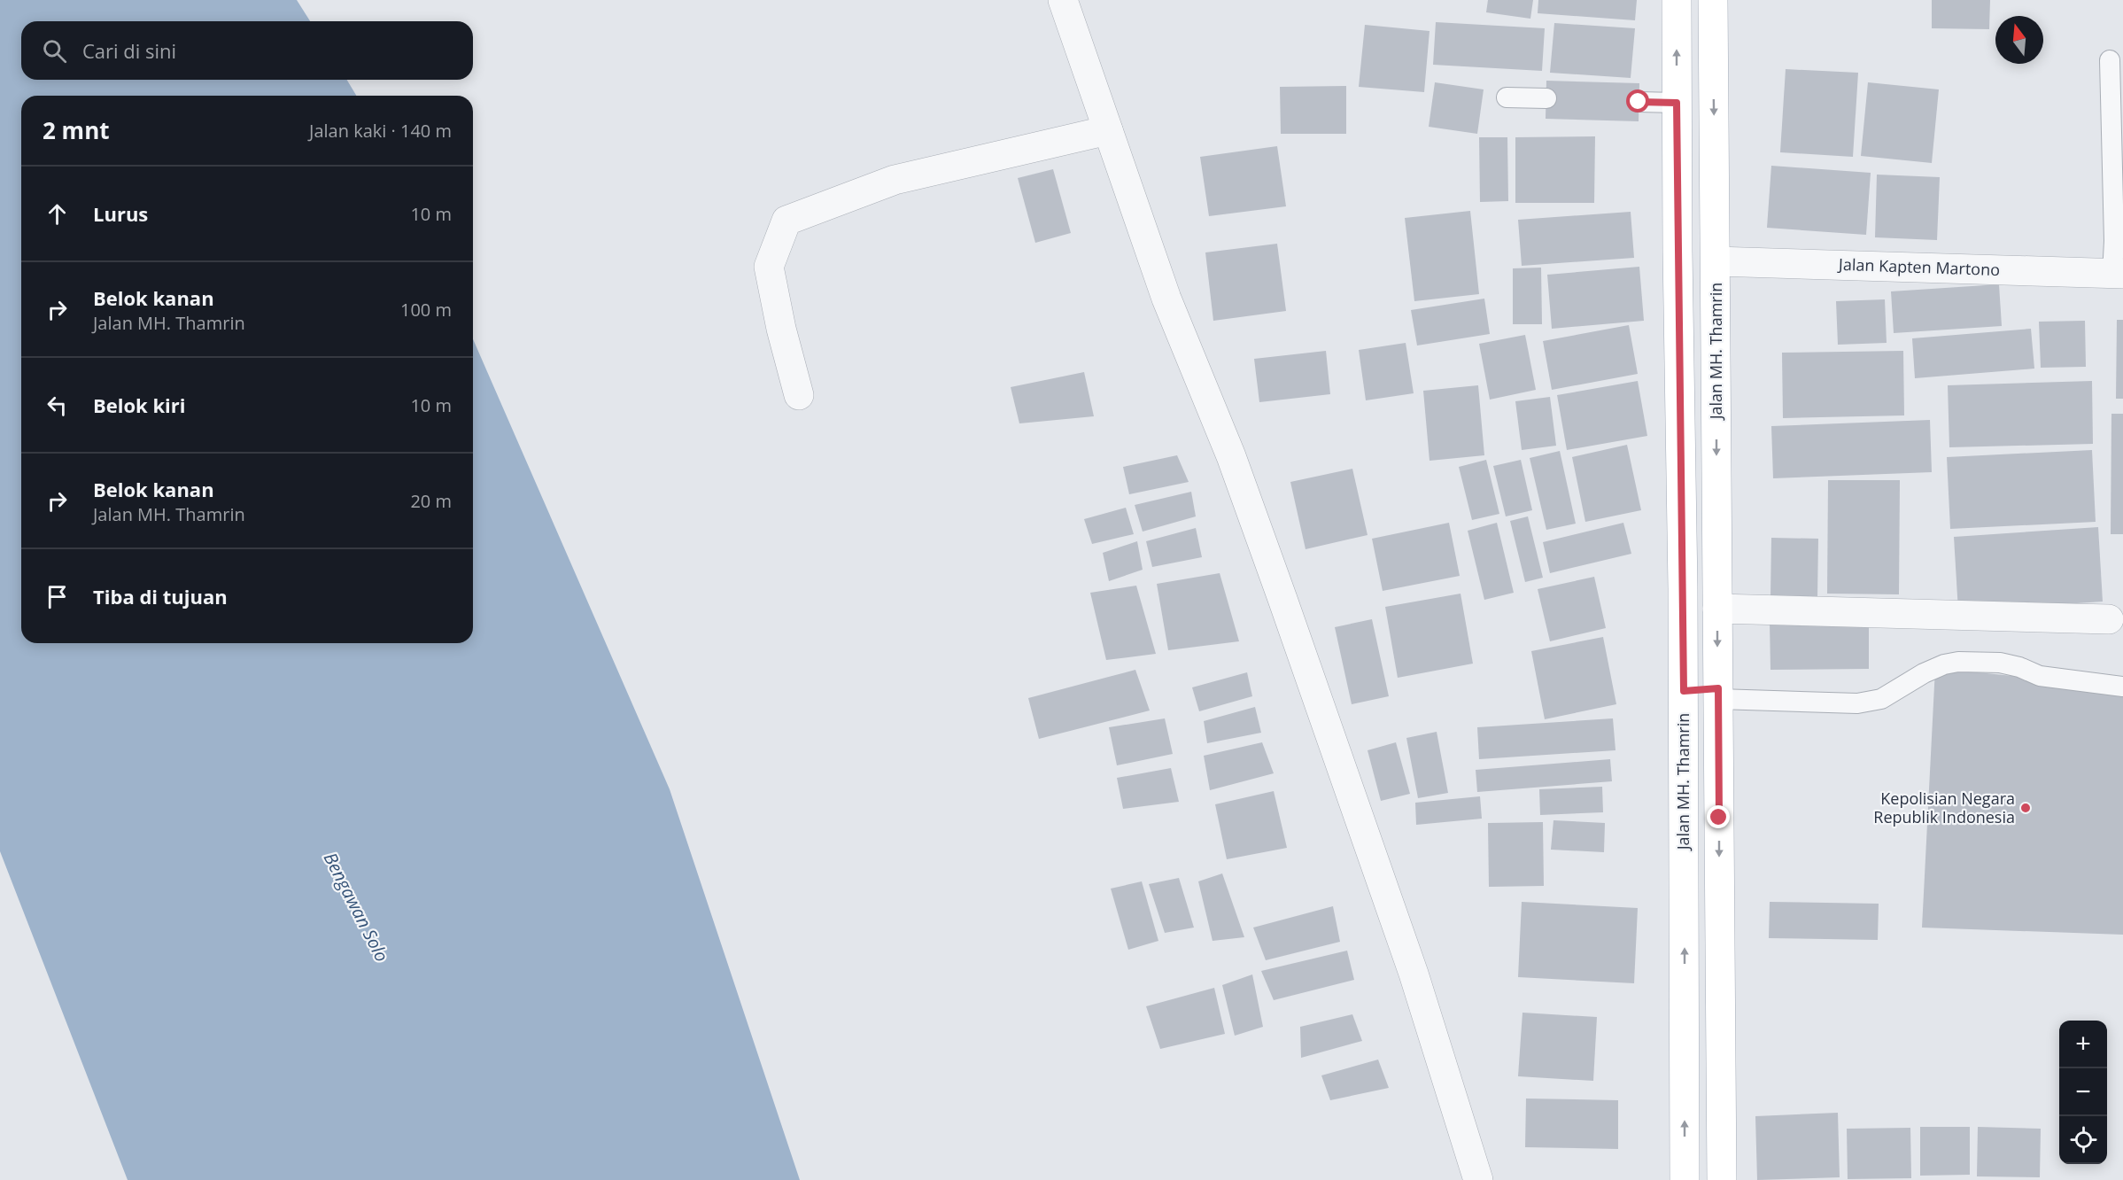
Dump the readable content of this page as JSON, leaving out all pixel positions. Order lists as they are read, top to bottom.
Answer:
{
  "streets": {
    "main road": ["Jalan MH. Thamrin"],
    "street": ["Jalan Kapten Martono"]
  },
  "crossings": [
    ["Jalan Kapten Martono", "Jalan MH. Thamrin"]
  ],
  "water": ["Bengawan Solo"],
  "places": ["Kepolisian Negara Republik Indonesia"],
  "north": "top",
  "page": {
    "search": "Cari di sini",
    "heading": ["2 mnt", "Jalan kaki · 140 m"],
    "list": [
      ["Lurus", "10 m"],
      ["Belok kanan", "Jalan MH. Thamrin", "100 m"],
      ["Belok kiri", "10 m"],
      ["Belok kanan", "Jalan MH. Thamrin", "20 m"],
      "Tiba di tujuan"
    ],
    "map_buttons": ["+", "−"]
  }
}
